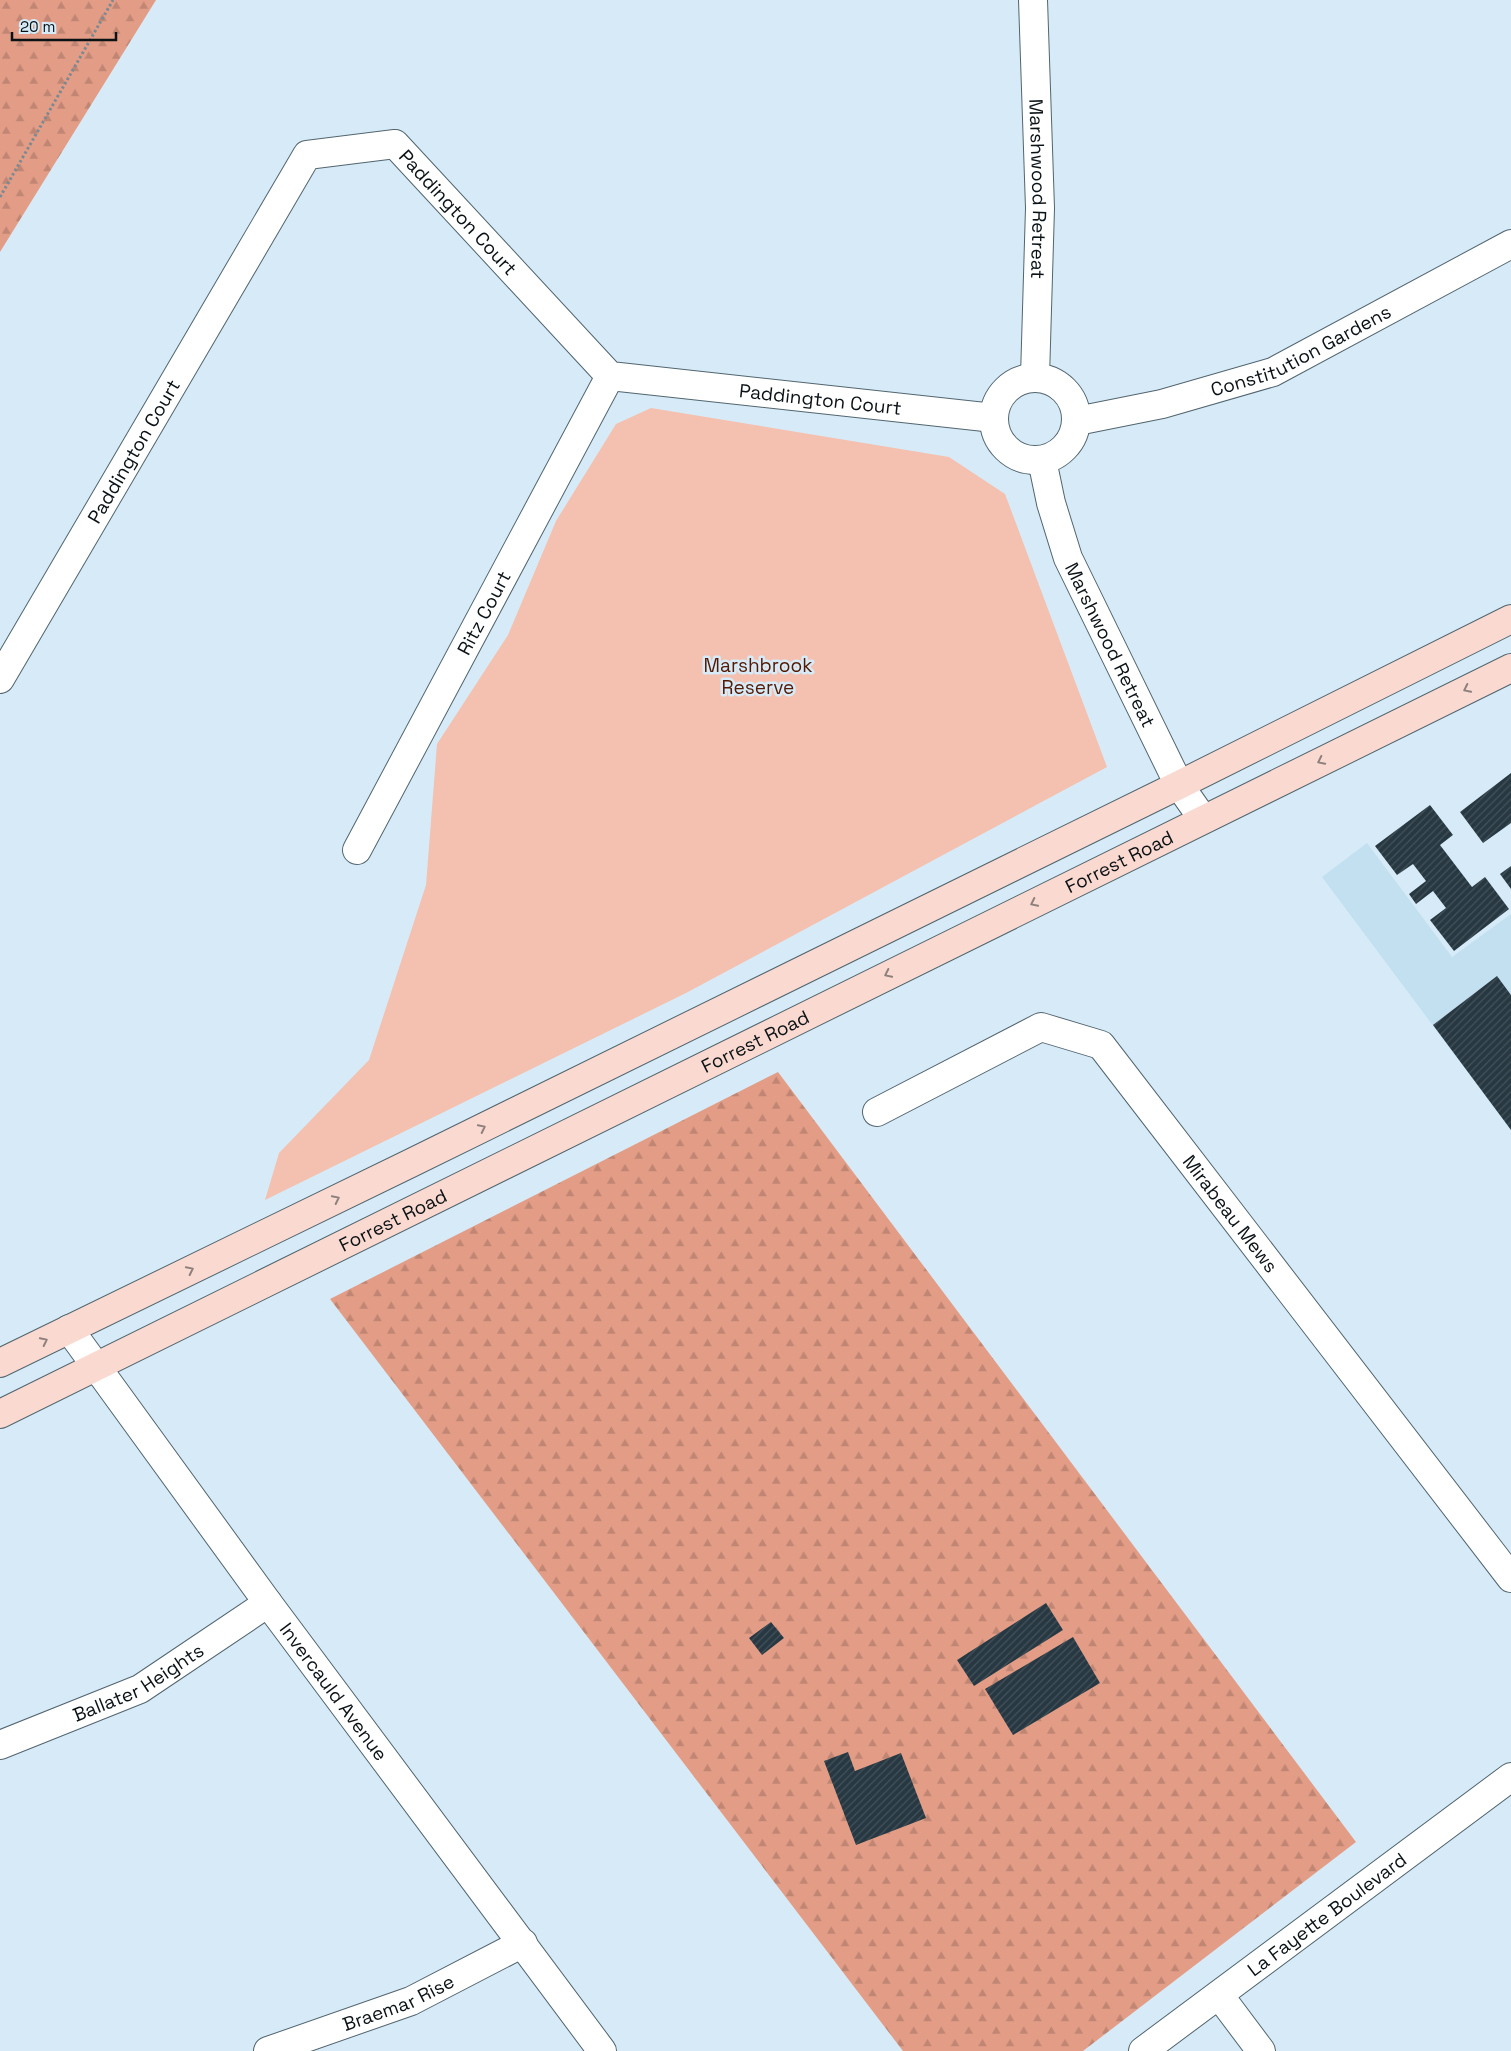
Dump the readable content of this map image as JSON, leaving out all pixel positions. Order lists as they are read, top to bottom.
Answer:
{
  "streets": {
    "main road": ["Forrest Road"],
    "street": [
      "Marshwood Retreat",
      "Paddington Court",
      "Constitution Gardens",
      "Ritz Court",
      "Mirabeau Mews",
      "Ballater Heights",
      "Invercauld Avenue",
      "La Fayette Boulevard",
      "Braemar Rise"
    ]
  },
  "crossings": [
    ["Marshwood Retreat", "Paddington Court"],
    ["Marshwood Retreat", "Constitution Gardens"],
    ["Marshwood Retreat", "Forrest Road"],
    ["Paddington Court", "Constitution Gardens"],
    ["Paddington Court", "Ritz Court"],
    ["Forrest Road", "Invercauld Avenue"],
    ["Ballater Heights", "Invercauld Avenue"],
    ["Invercauld Avenue", "Braemar Rise"]
  ],
  "parks": ["Marshbrook Reserve"],
  "scale_bar": "20 m"
}
